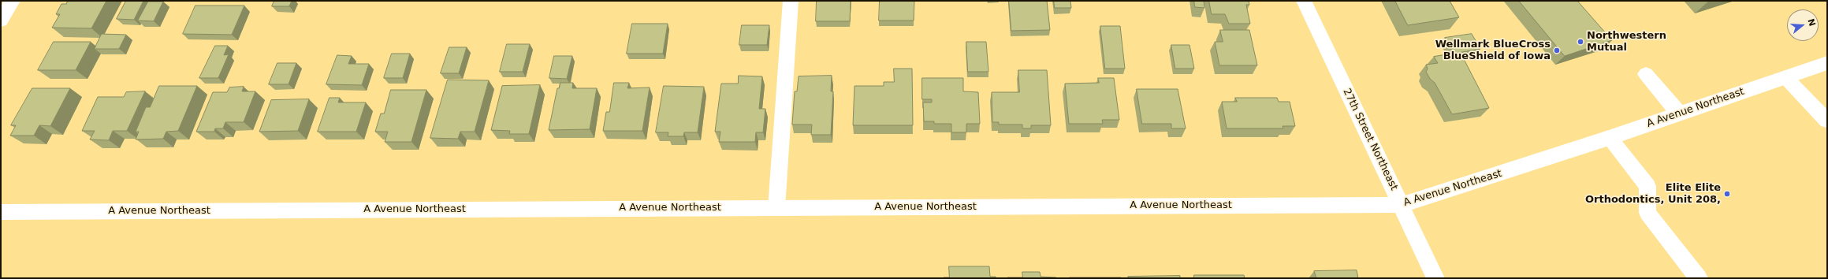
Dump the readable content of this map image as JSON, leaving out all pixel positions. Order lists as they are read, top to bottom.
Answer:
{
  "streets": {
    "street": ["A Avenue Northeast", "27th Street Northeast"]
  },
  "crossings": [
    ["A Avenue Northeast", "27th Street Northeast"]
  ],
  "places": ["Northwestern Mutual", "Wellmark BlueCross BlueShield of Iowa", "Elite Elite Orthodontics, Unit 208,"],
  "north": "right"
}
